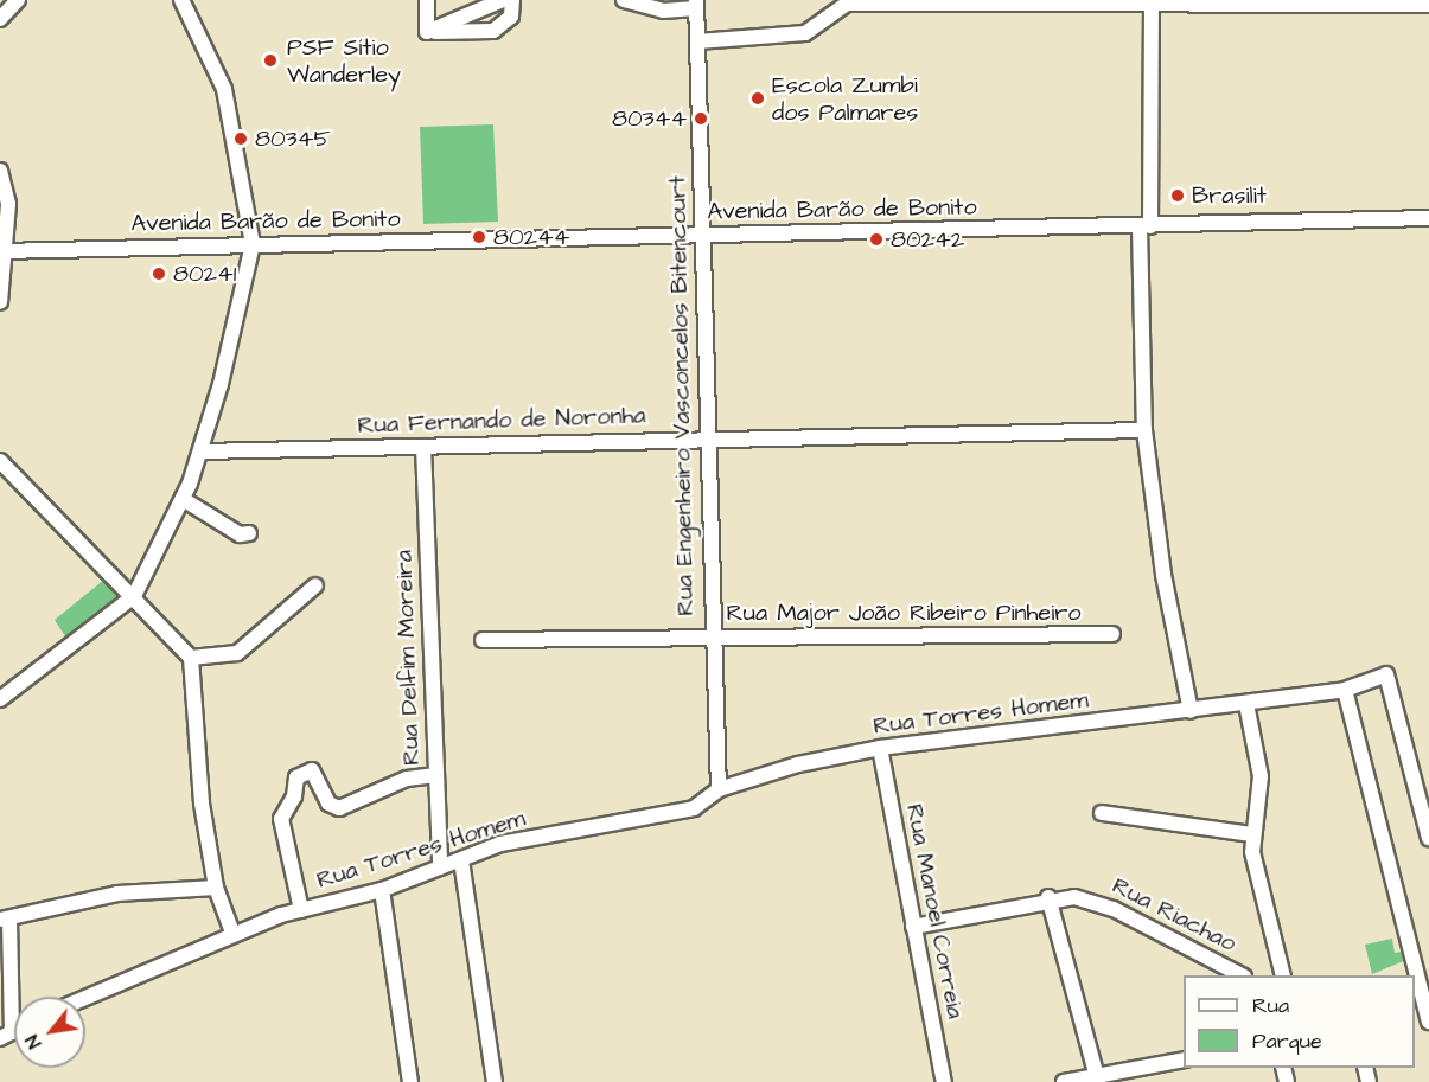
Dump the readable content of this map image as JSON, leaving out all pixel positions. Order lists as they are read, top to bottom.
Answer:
{
  "streets": {
    "street": [
      "Avenida Barão de Bonito",
      "Rua Engenheiro Vasconcelos Bitencourt",
      "Rua Fernando de Noronha",
      "Rua Major João Ribeiro Pinheiro",
      "Rua Delfim Moreira",
      "Rua Torres Homem",
      "Rua Manoel Correia",
      "Rua Riachao"
    ]
  },
  "crossings": [
    ["Avenida Barão de Bonito", "Rua Engenheiro Vasconcelos Bitencourt"],
    ["Rua Engenheiro Vasconcelos Bitencourt", "Rua Fernando de Noronha"],
    ["Rua Engenheiro Vasconcelos Bitencourt", "Rua Major João Ribeiro Pinheiro"],
    ["Rua Engenheiro Vasconcelos Bitencourt", "Rua Torres Homem"],
    ["Rua Fernando de Noronha", "Rua Delfim Moreira"],
    ["Rua Delfim Moreira", "Rua Torres Homem"],
    ["Rua Torres Homem", "Rua Manoel Correia"],
    ["Rua Manoel Correia", "Rua Riachao"]
  ],
  "places": [
    "PSF Sítio Wanderley",
    "Escola Zumbi dos Palmares",
    "80344",
    "80345",
    "Brasilit",
    "80244",
    "80242",
    "80241"
  ],
  "legend": ["Rua", "Parque"],
  "north": "bottom left"
}
